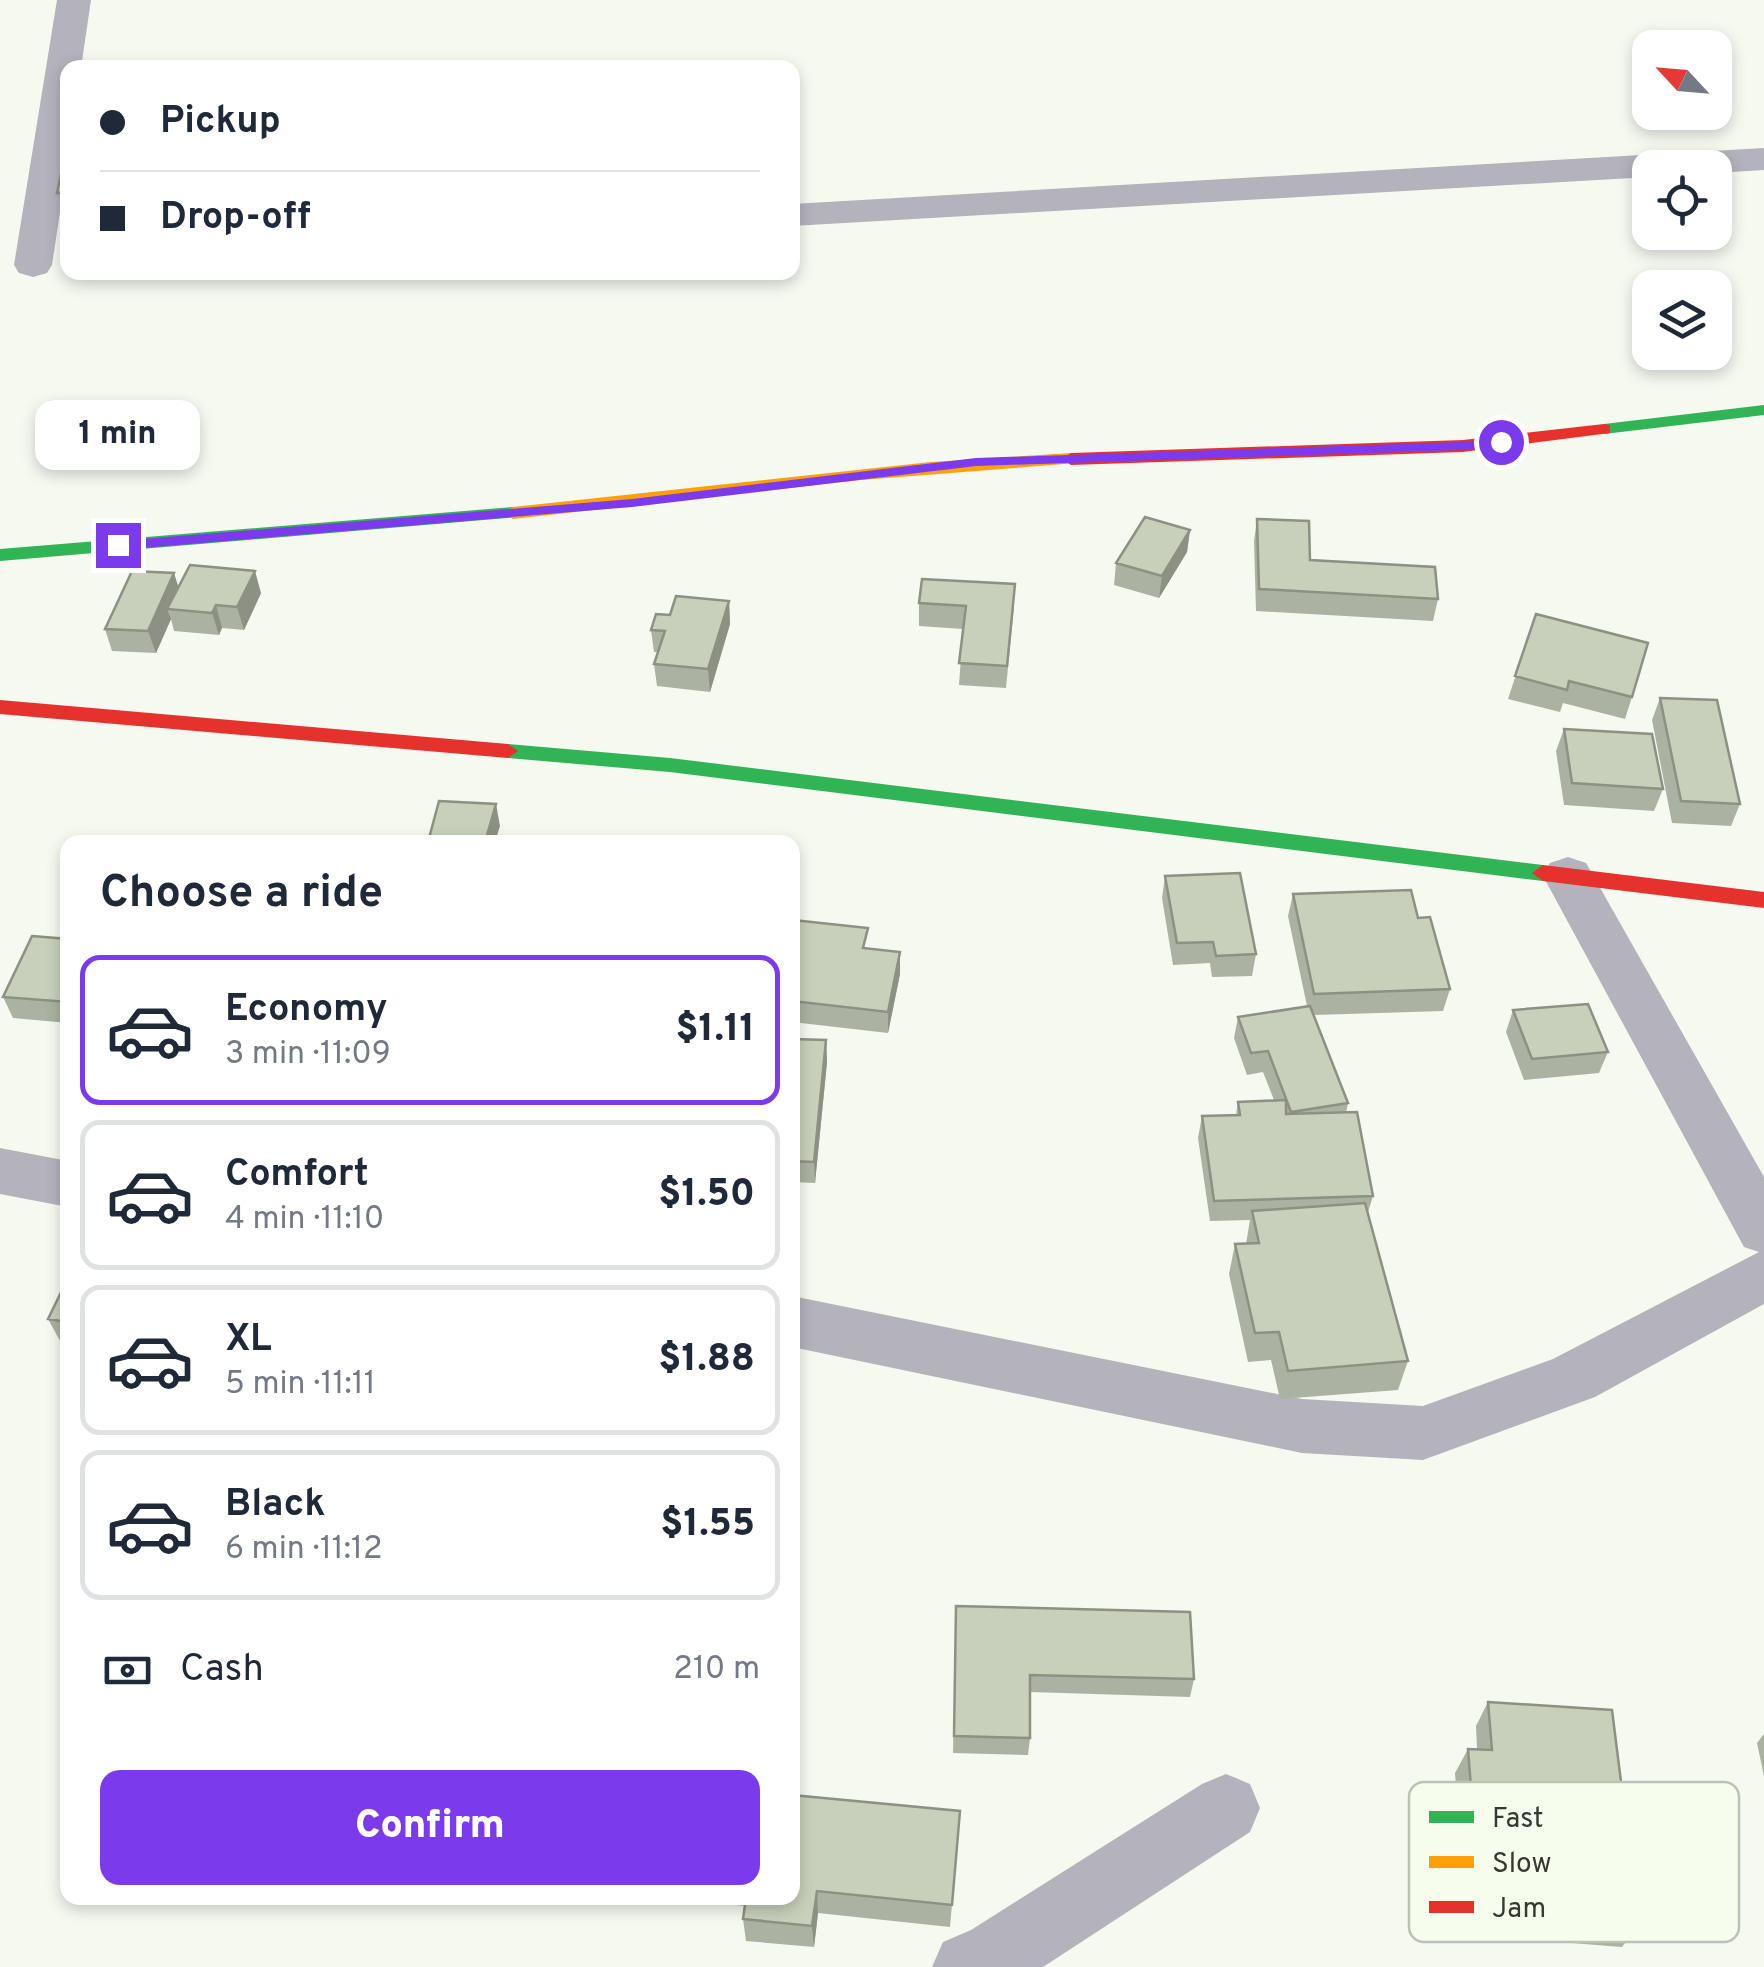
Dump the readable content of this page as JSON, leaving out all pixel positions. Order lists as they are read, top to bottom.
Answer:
{
  "legend": ["Fast", "Slow", "Jam"],
  "north": "top left",
  "page": {
    "banner": ["Pickup", "Drop-off"],
    "bubble": "1 min",
    "heading": "Choose a ride",
    "list": [
      {
        "name": "Economy",
        "note": "3 min · 11:09",
        "value": "$1.11"
      },
      {
        "name": "Comfort",
        "note": "4 min · 11:10",
        "value": "$1.50"
      },
      {
        "name": "XL",
        "note": "5 min · 11:11",
        "value": "$1.88"
      },
      {
        "name": "Black",
        "note": "6 min · 11:12",
        "value": "$1.55"
      }
    ],
    "pay": ["Cash", "210 m"],
    "buttons": "Confirm"
  }
}
